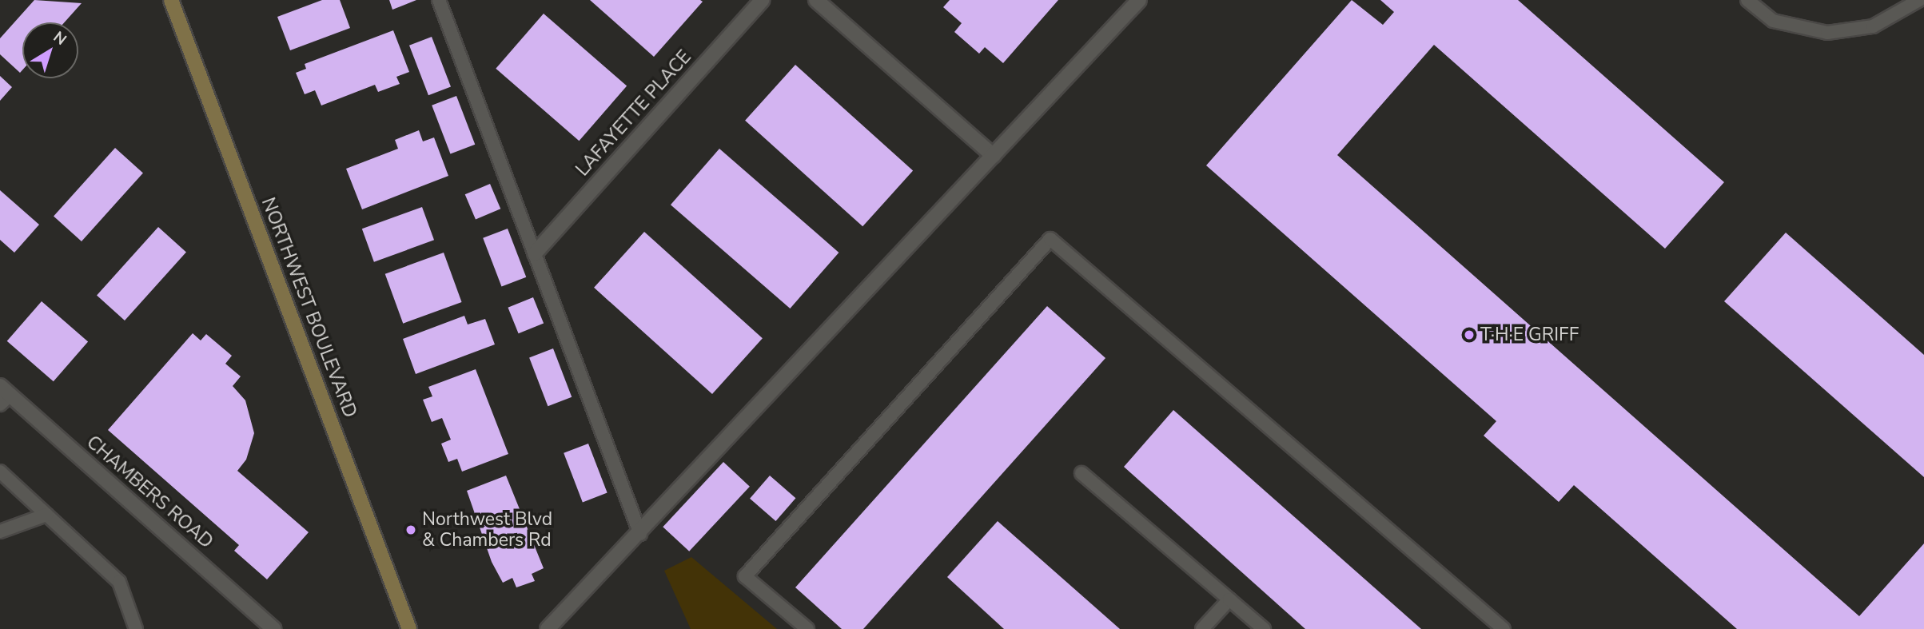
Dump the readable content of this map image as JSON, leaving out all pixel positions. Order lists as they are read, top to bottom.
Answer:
{
  "streets": {
    "main road": ["NORTHWEST BOULEVARD"],
    "street": ["LAFAYETTE PLACE", "CHAMBERS ROAD"]
  },
  "places": ["T·H·E GRIFF", "Northwest Blvd & Chambers Rd"],
  "north": "top right"
}
